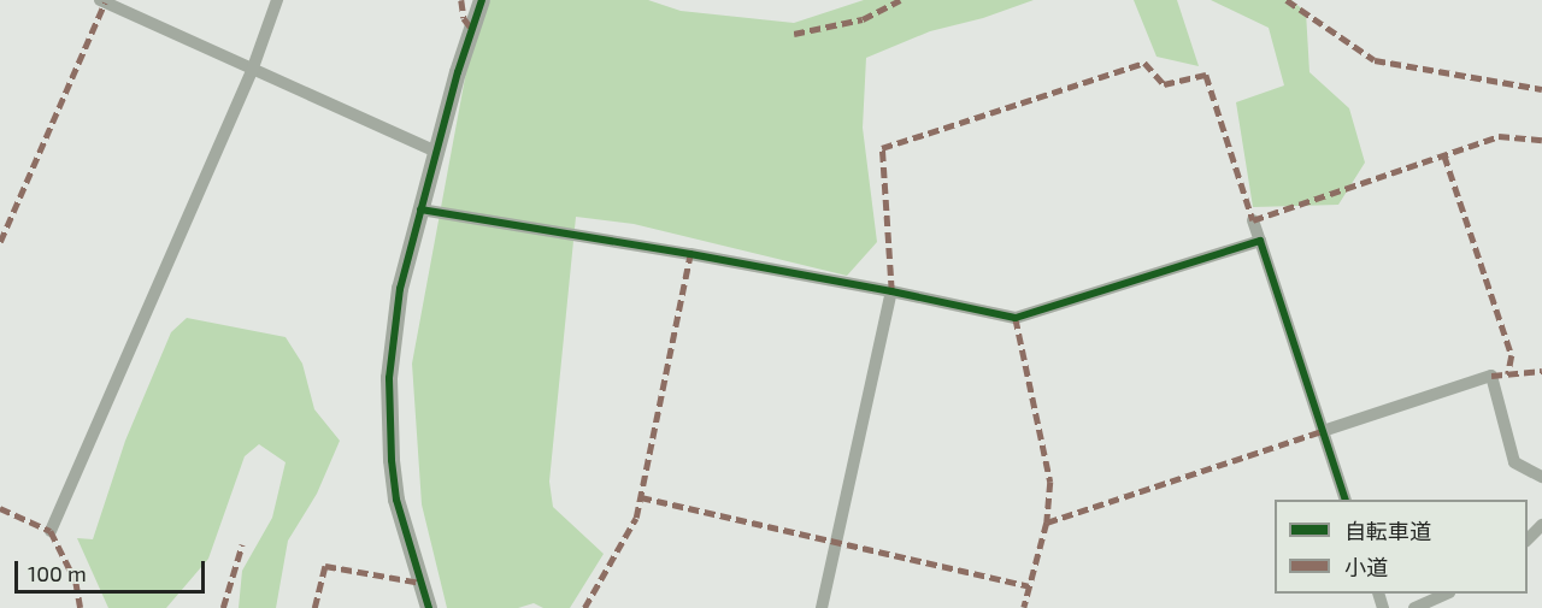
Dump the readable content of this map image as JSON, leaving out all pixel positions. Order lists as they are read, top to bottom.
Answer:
{
  "legend": ["自転車道", "小道"],
  "scale_bar": "100 m"
}
